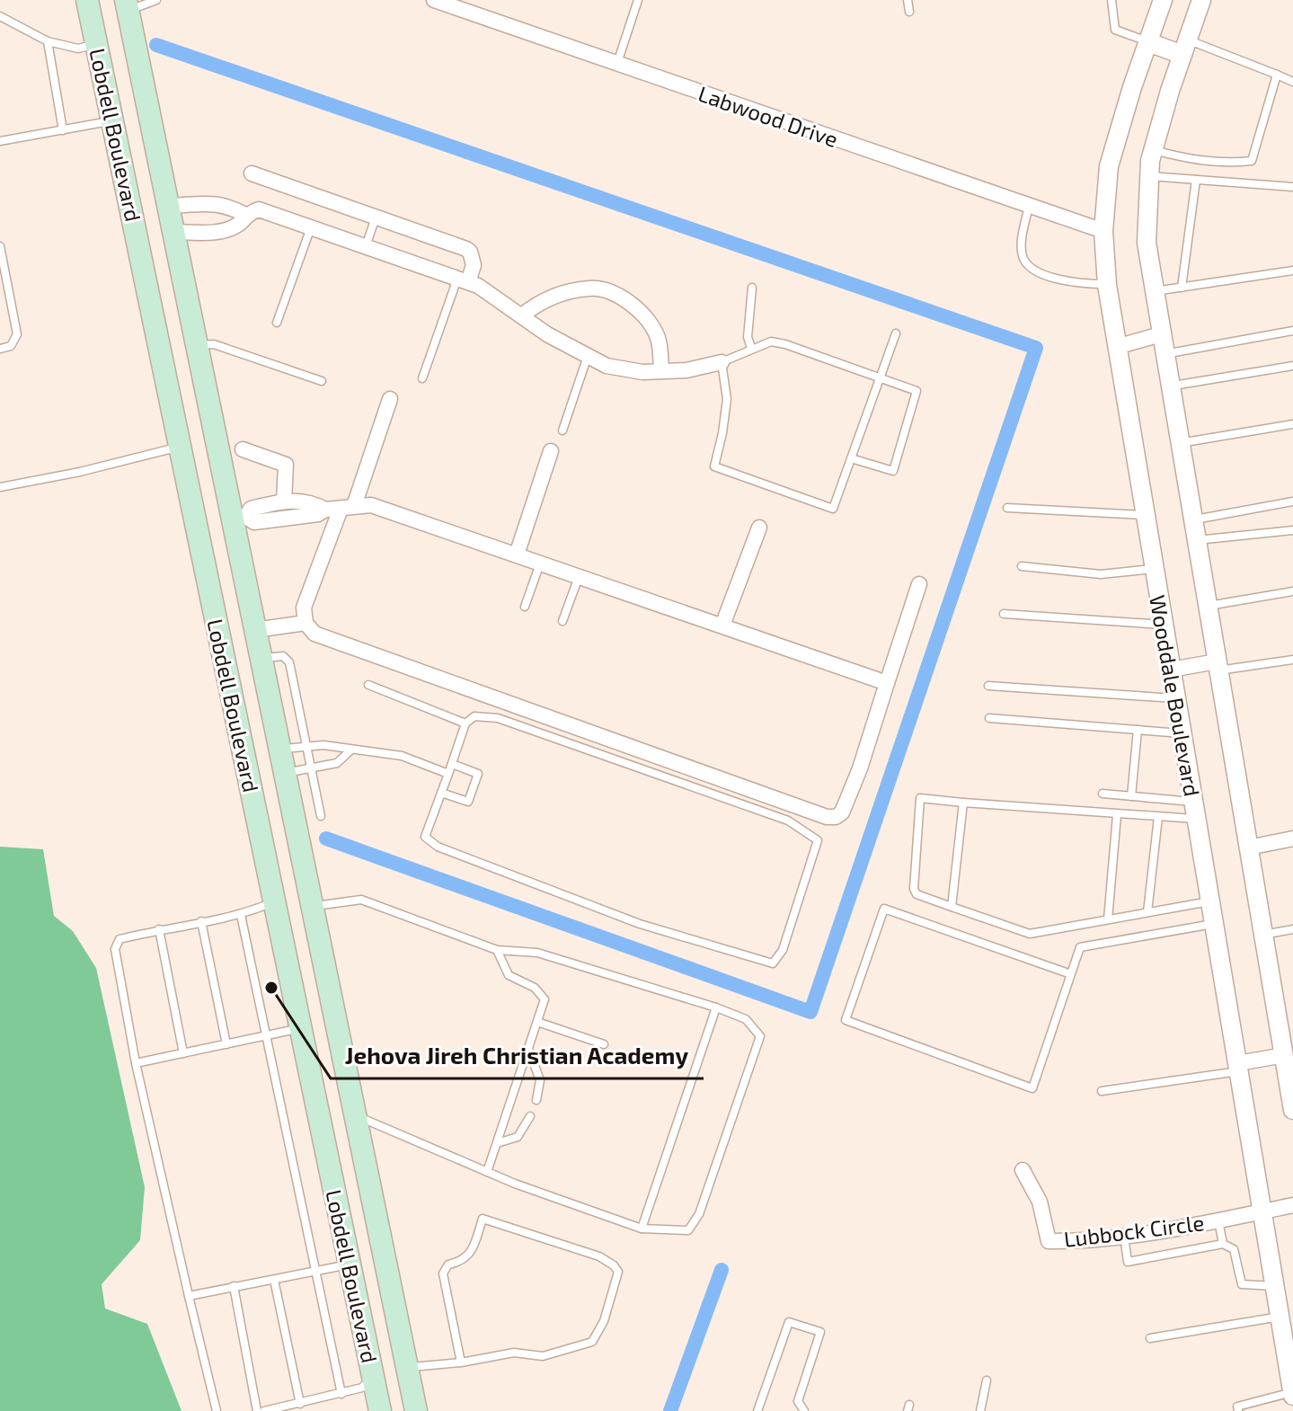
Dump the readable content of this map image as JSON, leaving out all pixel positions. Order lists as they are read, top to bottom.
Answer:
{
  "streets": {
    "main road": ["Lobdell Boulevard"],
    "street": ["Labwood Drive", "Wooddale Boulevard", "Lubbock Circle"]
  },
  "crossings": [
    ["Labwood Drive", "Wooddale Boulevard"],
    ["Wooddale Boulevard", "Lubbock Circle"]
  ],
  "places": ["Jehova Jireh Christian Academy"]
}
